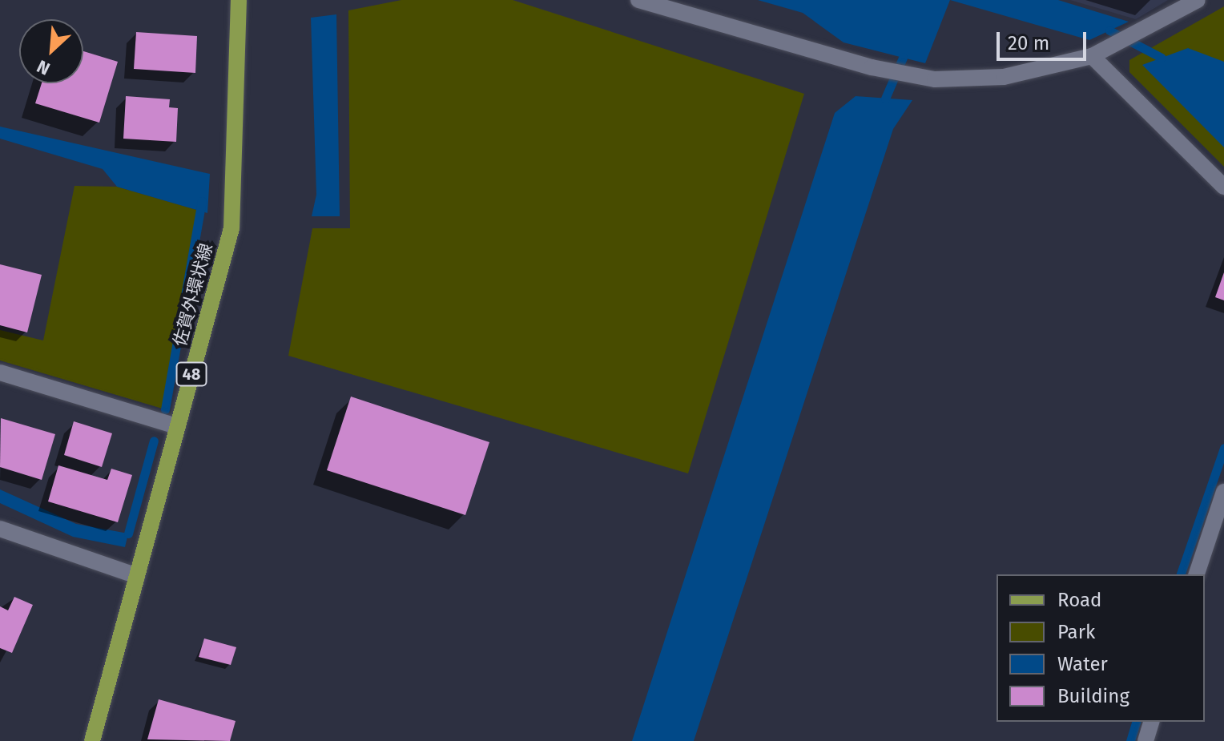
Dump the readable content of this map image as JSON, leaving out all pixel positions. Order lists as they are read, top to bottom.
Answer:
{
  "streets": {
    "main road": ["佐賀外環状線", "48"]
  },
  "legend": [
    "Road",
    "Park",
    "Water",
    "Building"
  ],
  "scale_bar": "20 m",
  "north": "bottom left"
}
